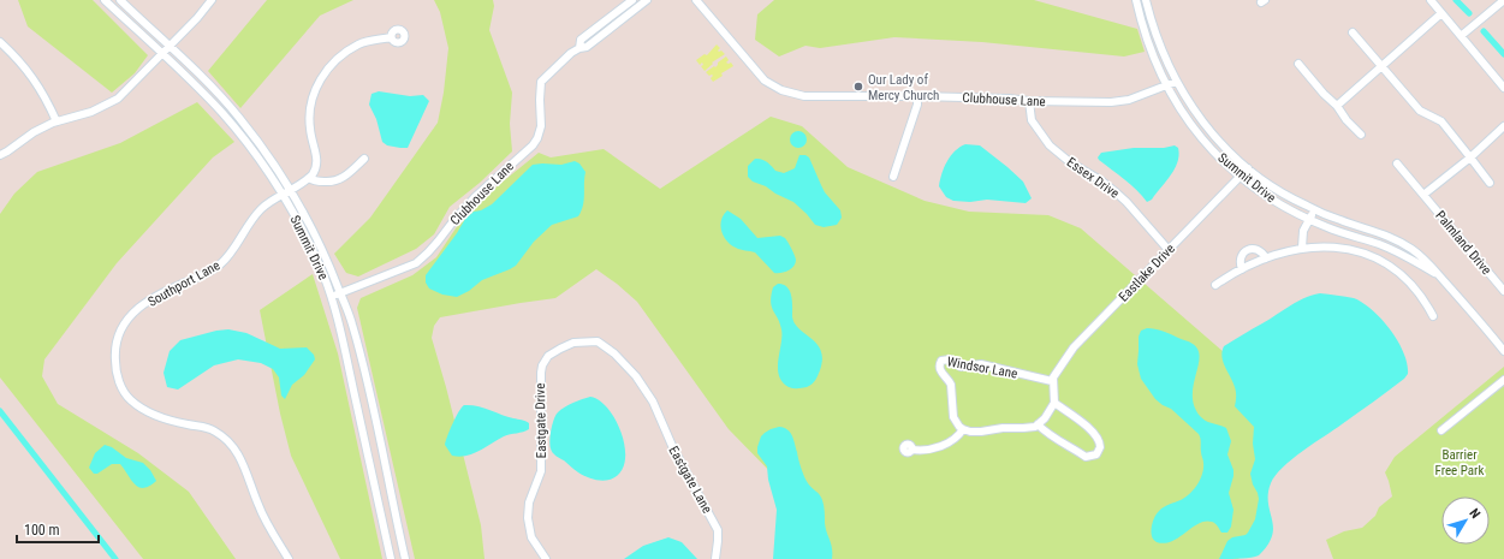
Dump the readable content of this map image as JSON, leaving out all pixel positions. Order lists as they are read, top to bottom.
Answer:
{
  "streets": {
    "street": [
      "Clubhouse Lane",
      "Essex Drive",
      "Summit Drive",
      "Palmland Drive",
      "Eastlake Drive",
      "Southport Lane",
      "Windsor Lane",
      "Eastgate Drive",
      "Eastgate Lane"
    ]
  },
  "crossings": [
    ["Clubhouse Lane", "Essex Drive"],
    ["Clubhouse Lane", "Summit Drive"],
    ["Essex Drive", "Eastlake Drive"],
    ["Summit Drive", "Eastlake Drive"],
    ["Summit Drive", "Southport Lane"],
    ["Eastlake Drive", "Windsor Lane"],
    ["Eastgate Drive", "Eastgate Lane"]
  ],
  "parks": ["Barrier Free Park"],
  "places": ["Our Lady of Mercy Church"],
  "scale_bar": "100 m",
  "north": "top right"
}
